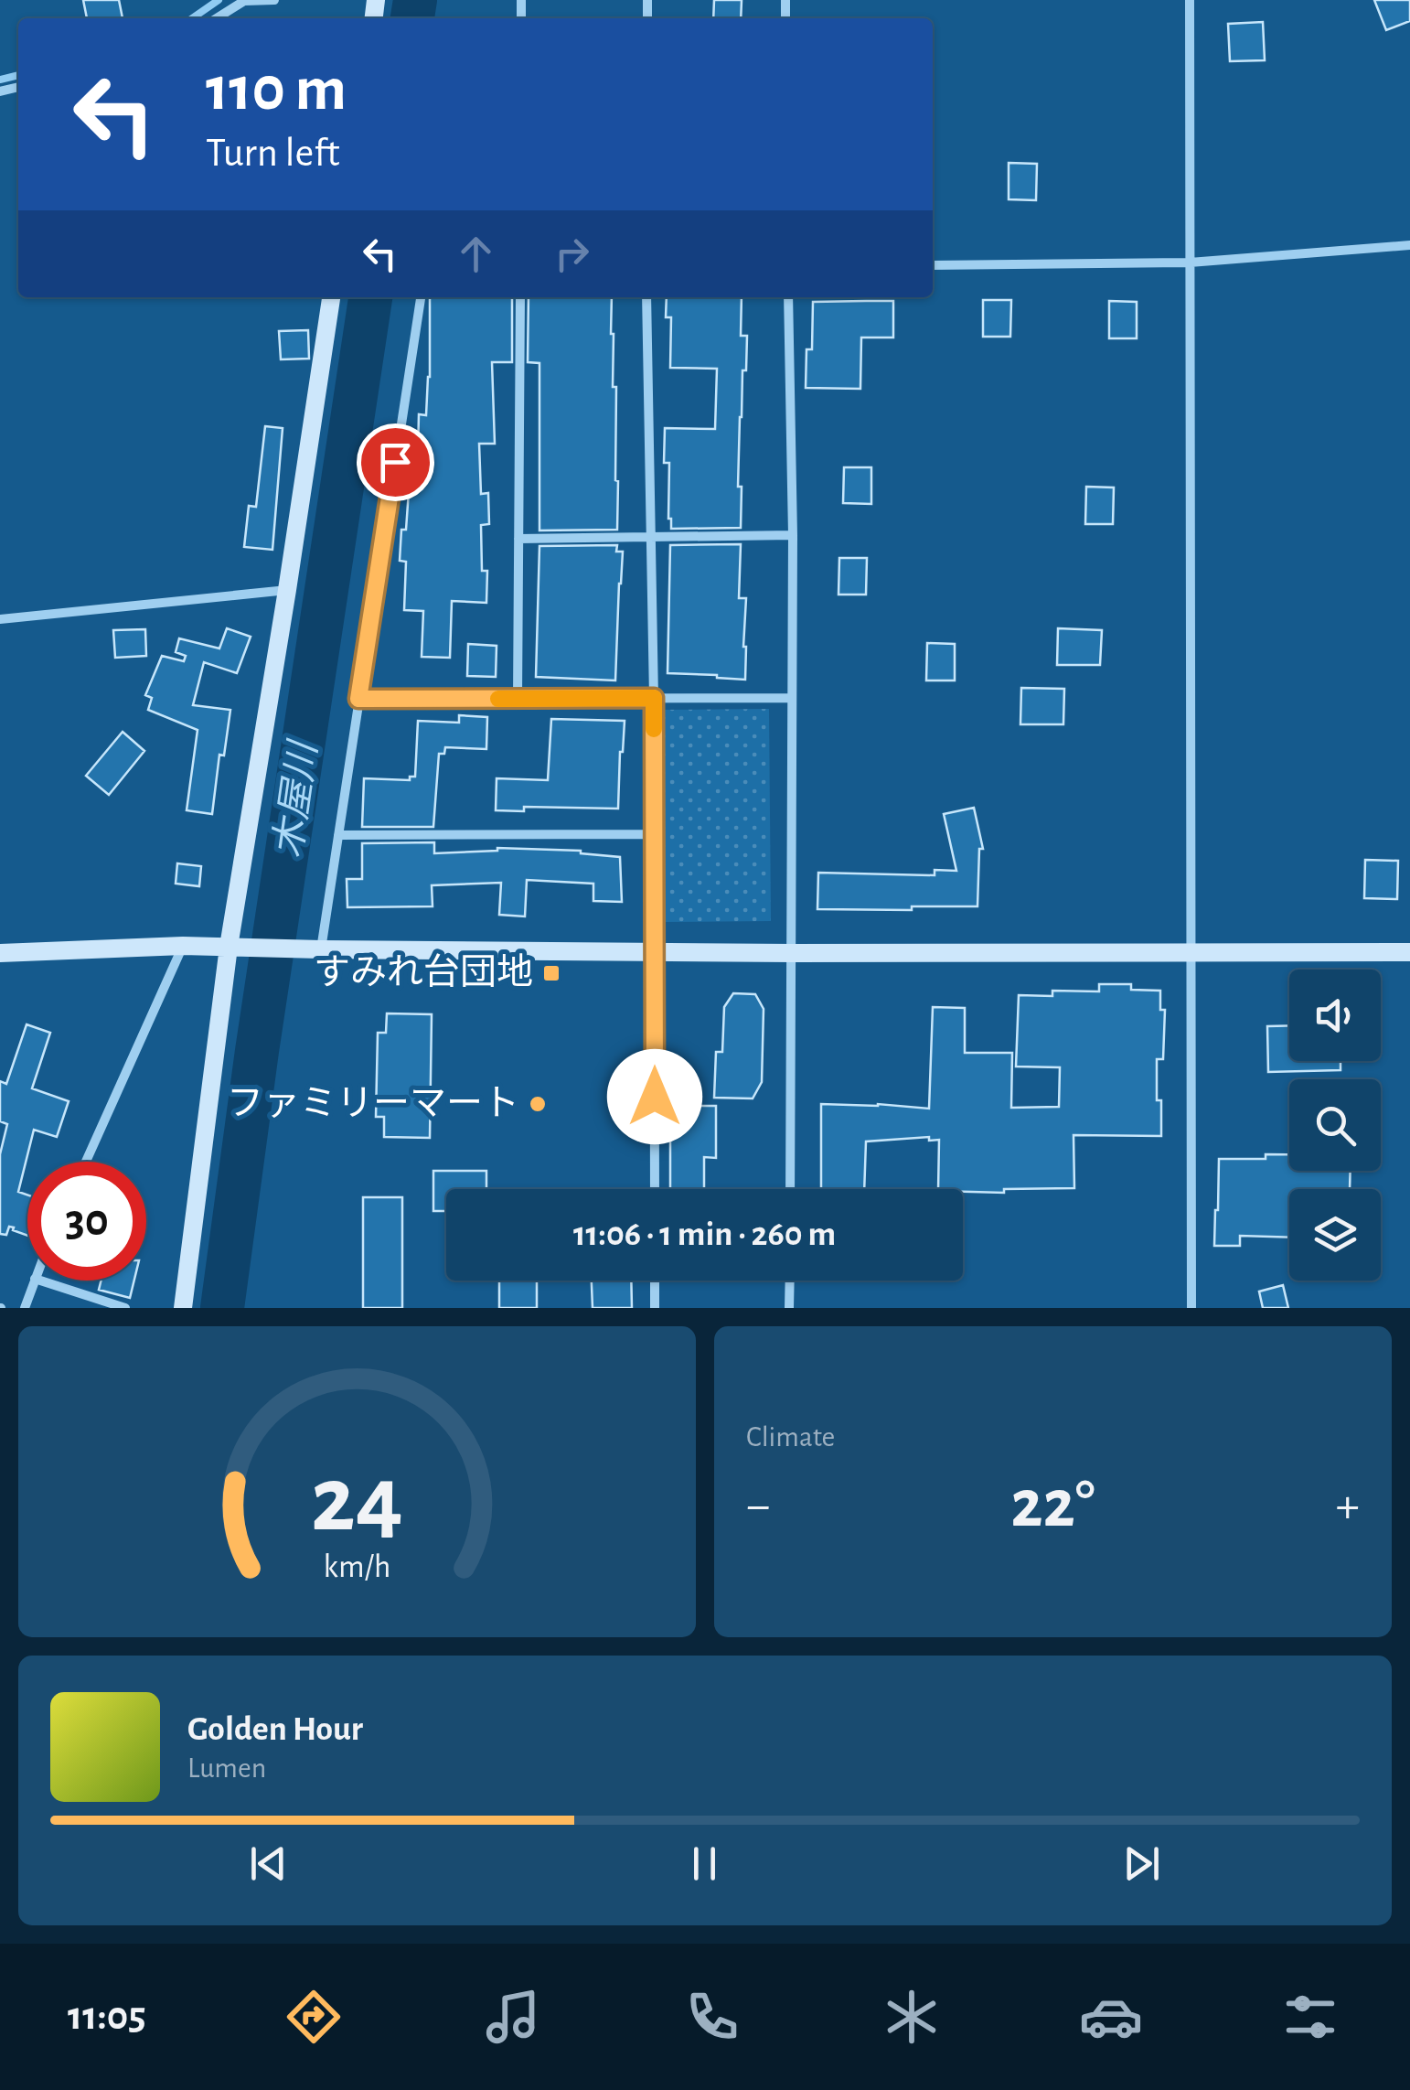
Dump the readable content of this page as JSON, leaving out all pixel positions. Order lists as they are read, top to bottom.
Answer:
{
  "water": ["木屋川"],
  "places": {
    "transit": ["すみれ台団地"],
    "other": ["ファミリーマート"]
  },
  "page": {
    "turn": ["110 m", "Turn left"],
    "limit": "30",
    "trip": "11:06 · 1 min · 260 m",
    "tile": "Climate",
    "heat": ["−", "22°", "+"],
    "song": ["Golden Hour", "Lumen"],
    "tabs": "11:05",
    "gauge": ["24", "km/h"]
  }
}
